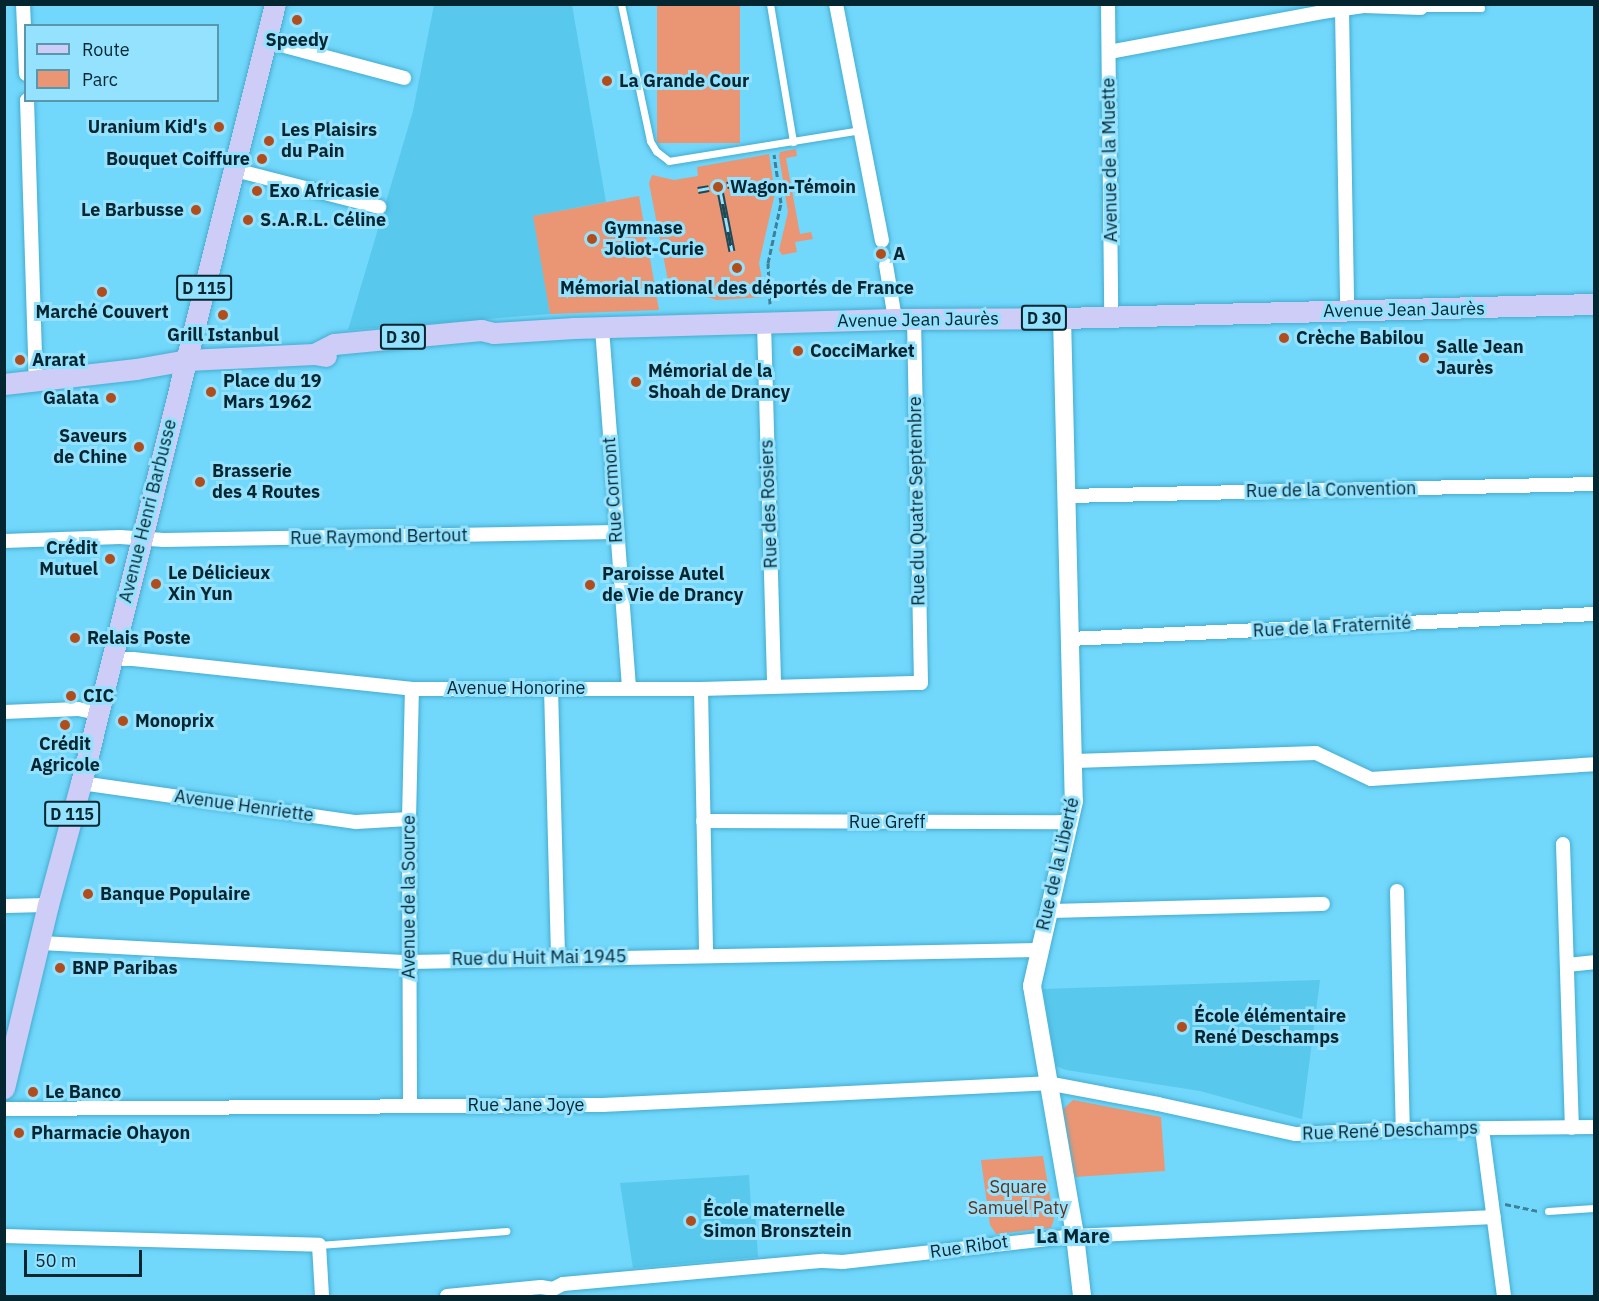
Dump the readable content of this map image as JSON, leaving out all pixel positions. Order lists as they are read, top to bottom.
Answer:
{
  "streets": {
    "main road": [
      "D 115",
      "Avenue Jean Jaurès",
      "D 30",
      "Avenue Henri Barbusse"
    ],
    "street": [
      "Avenue de la Muette",
      "Rue Cormont",
      "Rue de la Convention",
      "Rue du Quatre Septembre",
      "Rue des Rosiers",
      "Rue Raymond Bertout",
      "Rue de la Fraternité",
      "Avenue Honorine",
      "Avenue Henriette",
      "Rue Greff",
      "Rue de la Liberté",
      "Avenue de la Source",
      "Rue du Huit Mai 1945",
      "Rue Jane Joye",
      "Rue René Deschamps",
      "Rue Ribot"
    ]
  },
  "crossings": [
    ["Avenue de la Muette", "Avenue Jean Jaurès"],
    ["Avenue Jean Jaurès", "Rue Cormont"],
    ["Avenue Jean Jaurès", "Rue du Quatre Septembre"],
    ["Avenue Jean Jaurès", "Rue des Rosiers"],
    ["Avenue Jean Jaurès", "Avenue Henri Barbusse"],
    ["Avenue Jean Jaurès", "Rue de la Liberté"],
    ["Rue Cormont", "Rue Raymond Bertout"],
    ["Rue Cormont", "Avenue Honorine"],
    ["Rue de la Convention", "Rue de la Liberté"],
    ["Rue du Quatre Septembre", "Avenue Honorine"],
    ["Rue des Rosiers", "Avenue Honorine"],
    ["Avenue Henri Barbusse", "Rue Raymond Bertout"],
    ["Avenue Henri Barbusse", "Avenue Honorine"],
    ["Avenue Henri Barbusse", "Avenue Henriette"],
    ["Avenue Henri Barbusse", "Rue du Huit Mai 1945"],
    ["Rue de la Fraternité", "Rue de la Liberté"],
    ["Avenue Honorine", "Avenue de la Source"],
    ["Avenue Henriette", "Avenue de la Source"],
    ["Rue Greff", "Rue de la Liberté"],
    ["Rue de la Liberté", "Rue du Huit Mai 1945"],
    ["Rue de la Liberté", "Rue Jane Joye"],
    ["Rue de la Liberté", "Rue René Deschamps"],
    ["Rue de la Liberté", "Rue Ribot"],
    ["Avenue de la Source", "Rue du Huit Mai 1945"],
    ["Avenue de la Source", "Rue Jane Joye"],
    ["Rue Jane Joye", "Rue René Deschamps"]
  ],
  "districts": ["La Mare"],
  "parks": ["Square Samuel Paty"],
  "places": [
    "Speedy",
    "La Grande Cour",
    "Uranium Kid's",
    "Les Plaisirs du Pain",
    "Bouquet Coiffure",
    "Wagon-Témoin",
    "Exo Africasie",
    "Le Barbusse",
    "S.A.R.L. Céline",
    "Gymnase Joliot-Curie",
    "A",
    "Mémorial national des déportés de France",
    "Marché Couvert",
    "Grill Istanbul",
    "Crèche Babilou",
    "CocciMarket",
    "Salle Jean Jaurès",
    "Ararat",
    "Mémorial de la Shoah de Drancy",
    "Place du 19 Mars 1962",
    "Galata",
    "Saveurs de Chine",
    "Brasserie des 4 Routes",
    "Crédit Mutuel",
    "Le Délicieux Xin Yun",
    "Paroisse Autel de Vie de Drancy",
    "Relais Poste",
    "CIC",
    "Monoprix",
    "Crédit Agricole",
    "Banque Populaire",
    "BNP Paribas",
    "École élémentaire René Deschamps",
    "Le Banco",
    "Pharmacie Ohayon",
    "École maternelle Simon Bronsztein"
  ],
  "legend": ["Route", "Parc"],
  "scale_bar": "50 m"
}
